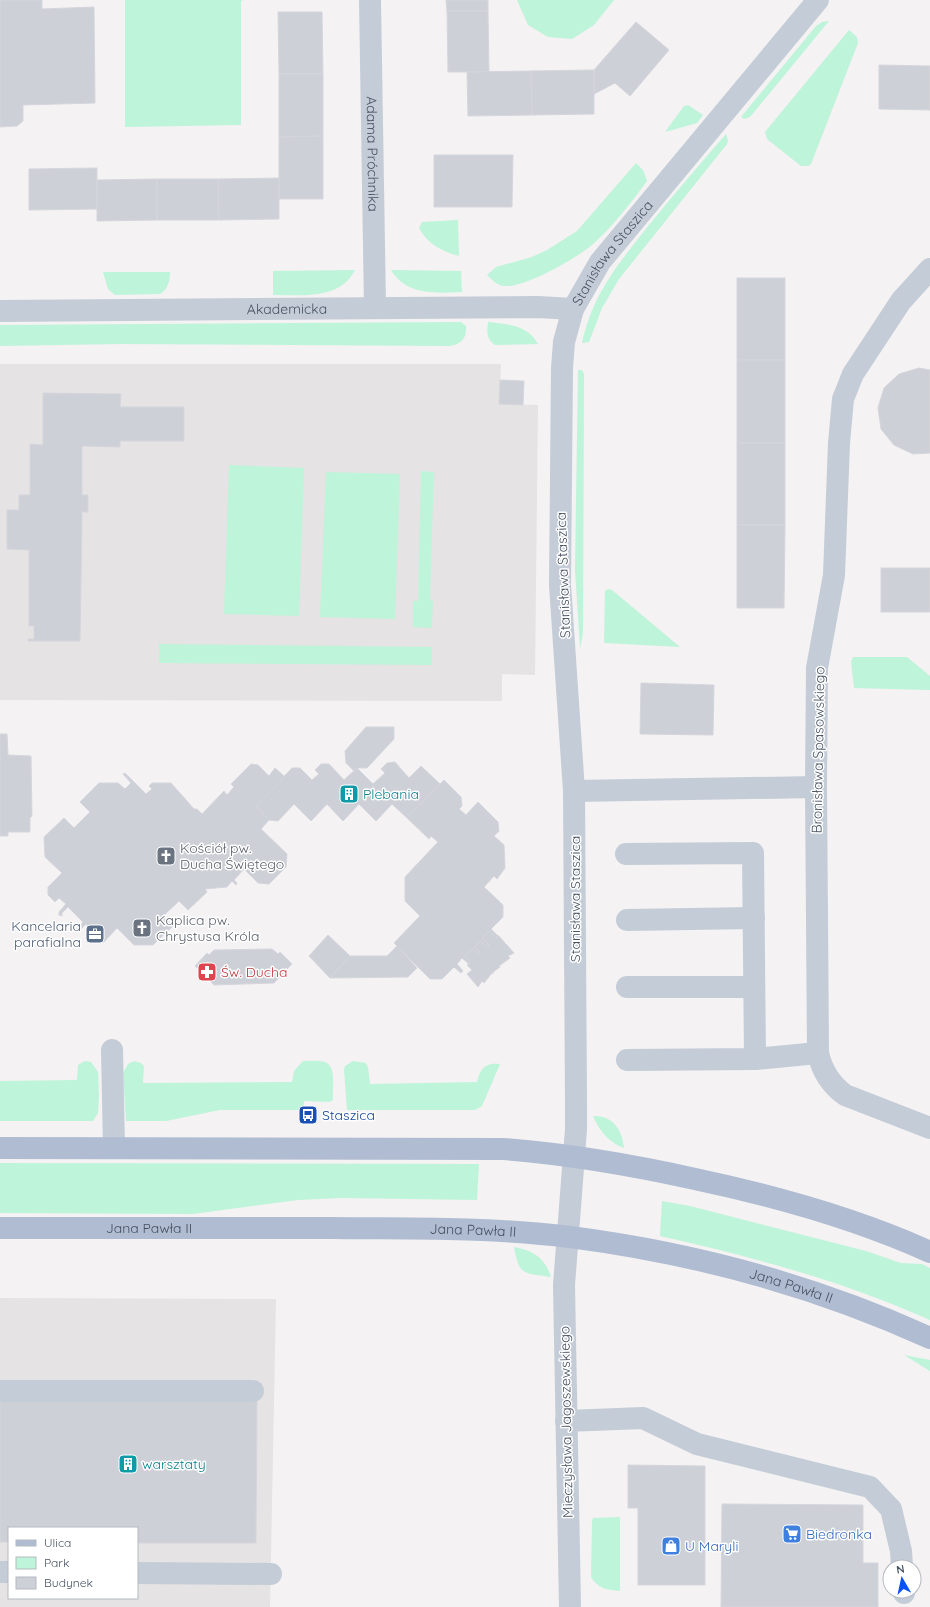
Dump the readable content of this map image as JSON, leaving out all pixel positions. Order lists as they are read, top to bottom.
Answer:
{
  "streets": {
    "main road": ["Jana Pawła II"],
    "street": [
      "Adama Próchnika",
      "Stanisława Staszica",
      "Akademicka",
      "Bronisława Spasowskiego",
      "Mieczysława Jagoszewskiego"
    ]
  },
  "crossings": [
    ["Adama Próchnika", "Akademicka"],
    ["Stanisława Staszica", "Akademicka"],
    ["Stanisława Staszica", "Jana Pawła II"],
    ["Stanisława Staszica", "Mieczysława Jagoszewskiego"],
    ["Jana Pawła II", "Mieczysława Jagoszewskiego"]
  ],
  "places": {
    "building": ["Plebania", "warsztaty"],
    "church": ["Kościół pw. Ducha Świętego", "Kaplica pw. Chrystusa Króla"],
    "office": ["Kancelaria parafialna"],
    "pharmacy": ["Św. Ducha"],
    "bus stop": ["Staszica"],
    "supermarket": ["Biedronka"],
    "shop": ["U Maryli"]
  },
  "legend": ["Ulica", "Park", "Budynek"],
  "north": "top"
}
